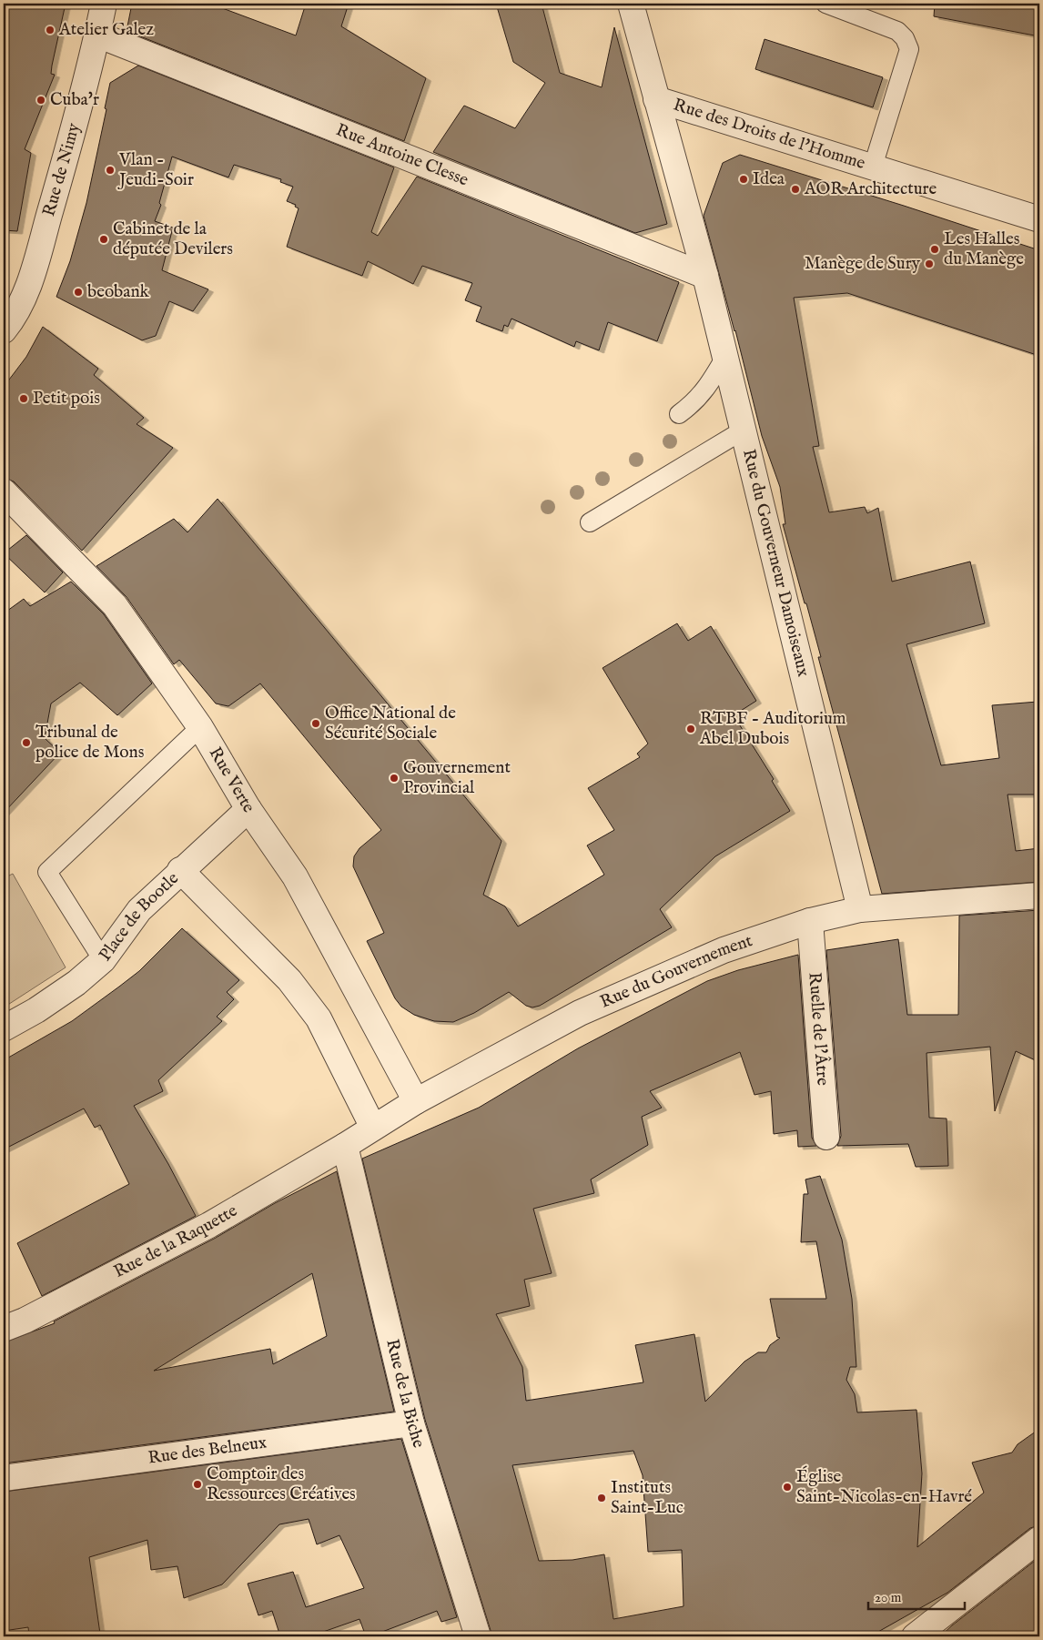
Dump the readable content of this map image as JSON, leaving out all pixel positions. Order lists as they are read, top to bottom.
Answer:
{
  "streets": {
    "street": [
      "Rue des Droits de l'Homme",
      "Rue Antoine Clesse",
      "Rue de Nimy",
      "Rue du Gouverneur Damoiseaux",
      "Rue Verte",
      "Place de Bootle",
      "Rue du Gouvernement",
      "Ruelle de l'Âtre",
      "Rue de la Raquette",
      "Rue de la Biche",
      "Rue des Belneux"
    ]
  },
  "crossings": [
    ["Rue des Droits de l'Homme", "Rue du Gouverneur Damoiseaux"],
    ["Rue Antoine Clesse", "Rue de Nimy"],
    ["Rue Antoine Clesse", "Rue du Gouverneur Damoiseaux"],
    ["Rue du Gouverneur Damoiseaux", "Rue du Gouvernement"],
    ["Rue Verte", "Place de Bootle"],
    ["Rue Verte", "Rue du Gouvernement"],
    ["Rue du Gouvernement", "Ruelle de l'Âtre"],
    ["Rue du Gouvernement", "Rue de la Raquette"],
    ["Rue du Gouvernement", "Rue de la Biche"],
    ["Rue de la Raquette", "Rue de la Biche"],
    ["Rue de la Biche", "Rue des Belneux"]
  ],
  "places": [
    "Atelier Galez",
    "Cuba'r",
    "Vlan - Jeudi-Soir",
    "Idea",
    "AOR Architecture",
    "Cabinet de la députée Devilers",
    "Les Halles du Manège",
    "Manège de Sury",
    "beobank",
    "Petit pois",
    "Office National de Sécurité Sociale",
    "RTBF - Auditorium Abel Dubois",
    "Tribunal de police de Mons",
    "Gouvernement Provincial",
    "Comptoir des Ressources Créatives",
    "Église Saint-Nicolas-en-Havré",
    "Instituts Saint-Luc"
  ],
  "scale_bar": "20 m"
}
